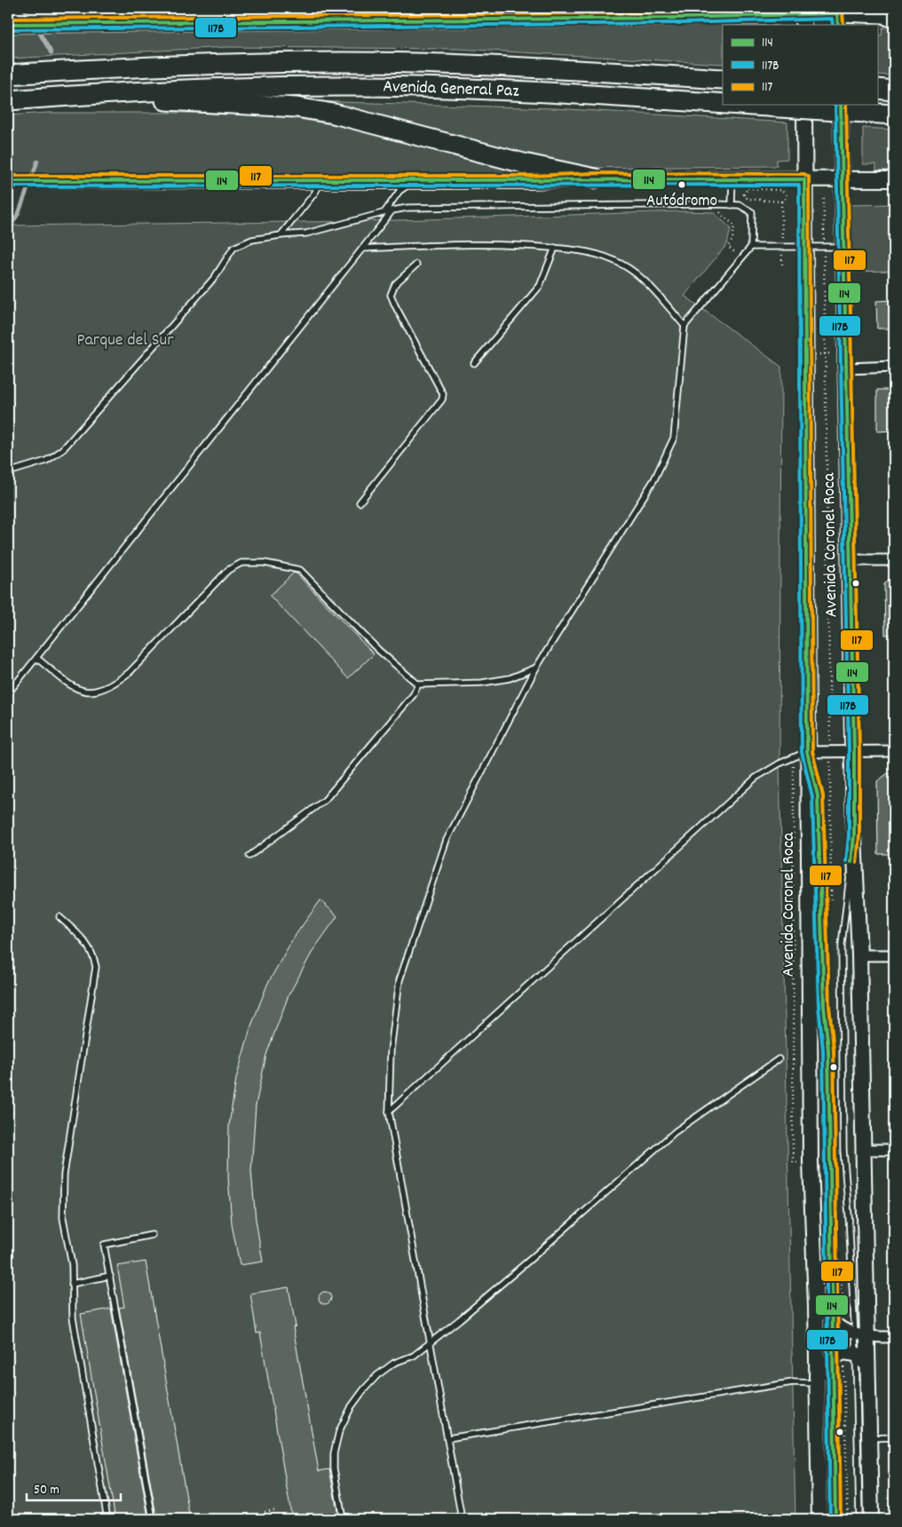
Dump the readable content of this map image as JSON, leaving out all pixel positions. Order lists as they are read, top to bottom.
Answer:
{
  "streets": {
    "highway": ["Avenida General Paz"],
    "main road": ["Avenida Coronel Roca"]
  },
  "parks": ["Parque del Sur"],
  "places": ["Autódromo"],
  "lines": ["transit line 117", "transit line 114", "transit line 117B"],
  "legend": ["114", "117B", "117"],
  "scale_bar": "50 m"
}
